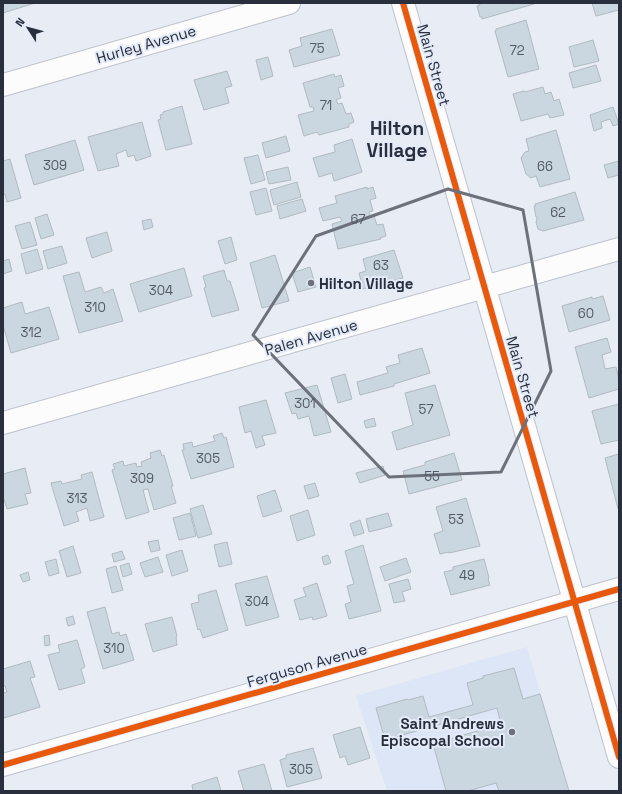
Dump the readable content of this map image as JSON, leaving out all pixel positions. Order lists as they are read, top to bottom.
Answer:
{
  "streets": {
    "street": [
      "Hurley Avenue",
      "Main Street",
      "Palen Avenue",
      "Ferguson Avenue"
    ]
  },
  "crossings": [
    ["Main Street", "Palen Avenue"],
    ["Main Street", "Ferguson Avenue"]
  ],
  "districts": ["Hilton Village"],
  "places": ["Hilton Village", "Saint Andrews Episcopal School"],
  "house_numbers": [
    "75",
    "72",
    "71",
    "309",
    "66",
    "62",
    "67",
    "63",
    "304",
    "310",
    "60",
    "312",
    "301",
    "57",
    "305",
    "55",
    "309",
    "313",
    "53",
    "49",
    "304",
    "310",
    "305"
  ],
  "north": "top left"
}
